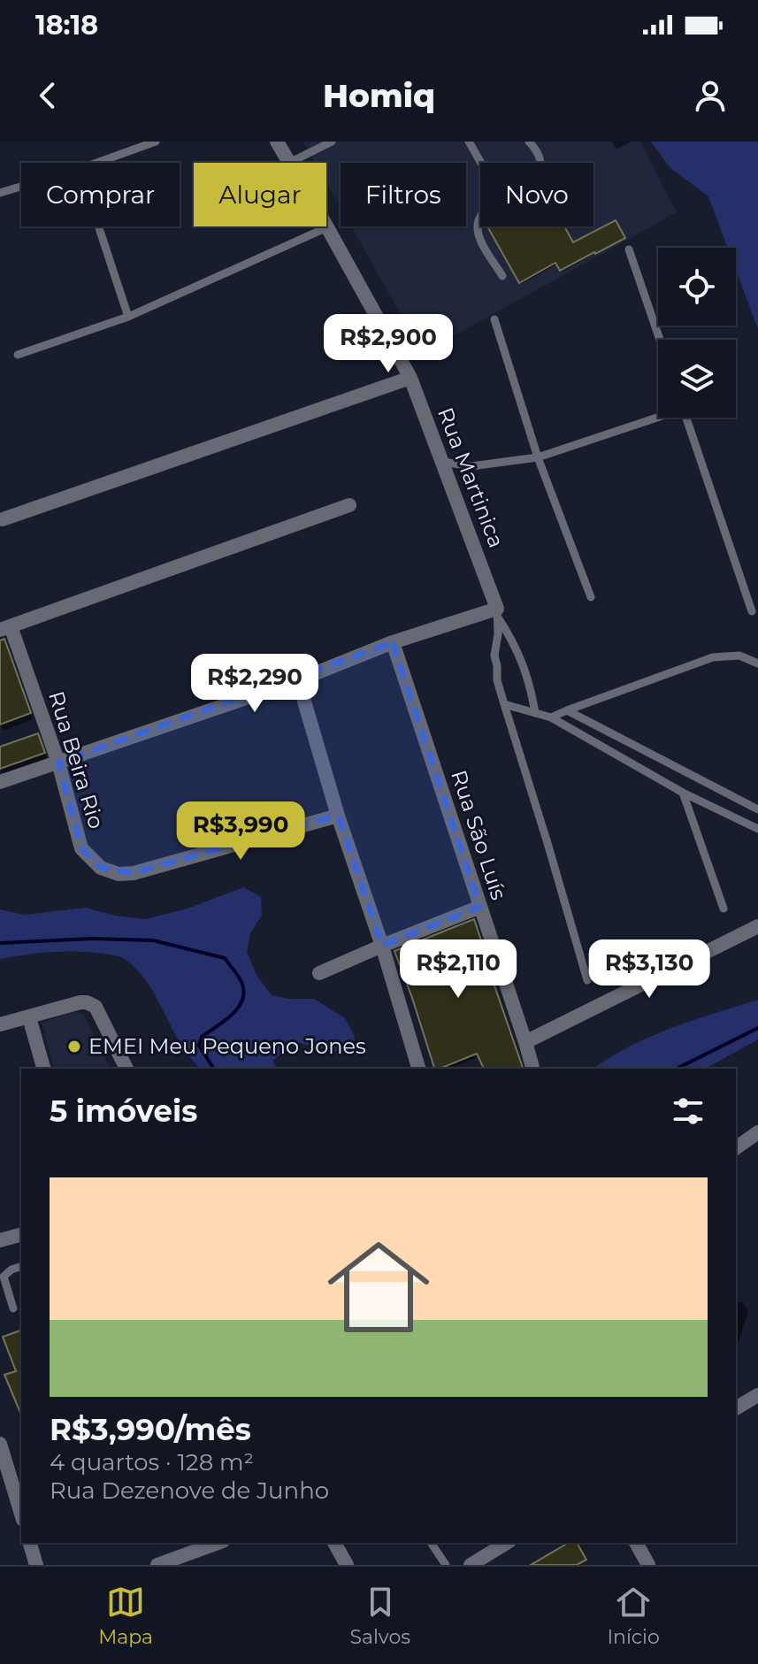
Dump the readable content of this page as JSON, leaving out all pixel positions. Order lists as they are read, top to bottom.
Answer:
{
  "streets": {
    "street": ["Rua Martinica", "Rua Beira Rio", "Rua São Luís"]
  },
  "places": ["EMEI Meu Pequeno Jones"],
  "page": {
    "status": "18:18",
    "header": "Homiq",
    "chip": [
      "Comprar",
      "Alugar",
      "Filtros",
      "Novo"
    ],
    "price": [
      "R$2,900",
      "R$2,290",
      "R$3,990",
      "R$2,110",
      "R$3,130"
    ],
    "heading": "5 imóveis",
    "list": [
      {
        "name": "R$3,990/mês",
        "note": "4 quartos · 128 m² · Rua Dezenove de Junho"
      }
    ],
    "tabs": ["Mapa", "Salvos", "Início"]
  }
}
